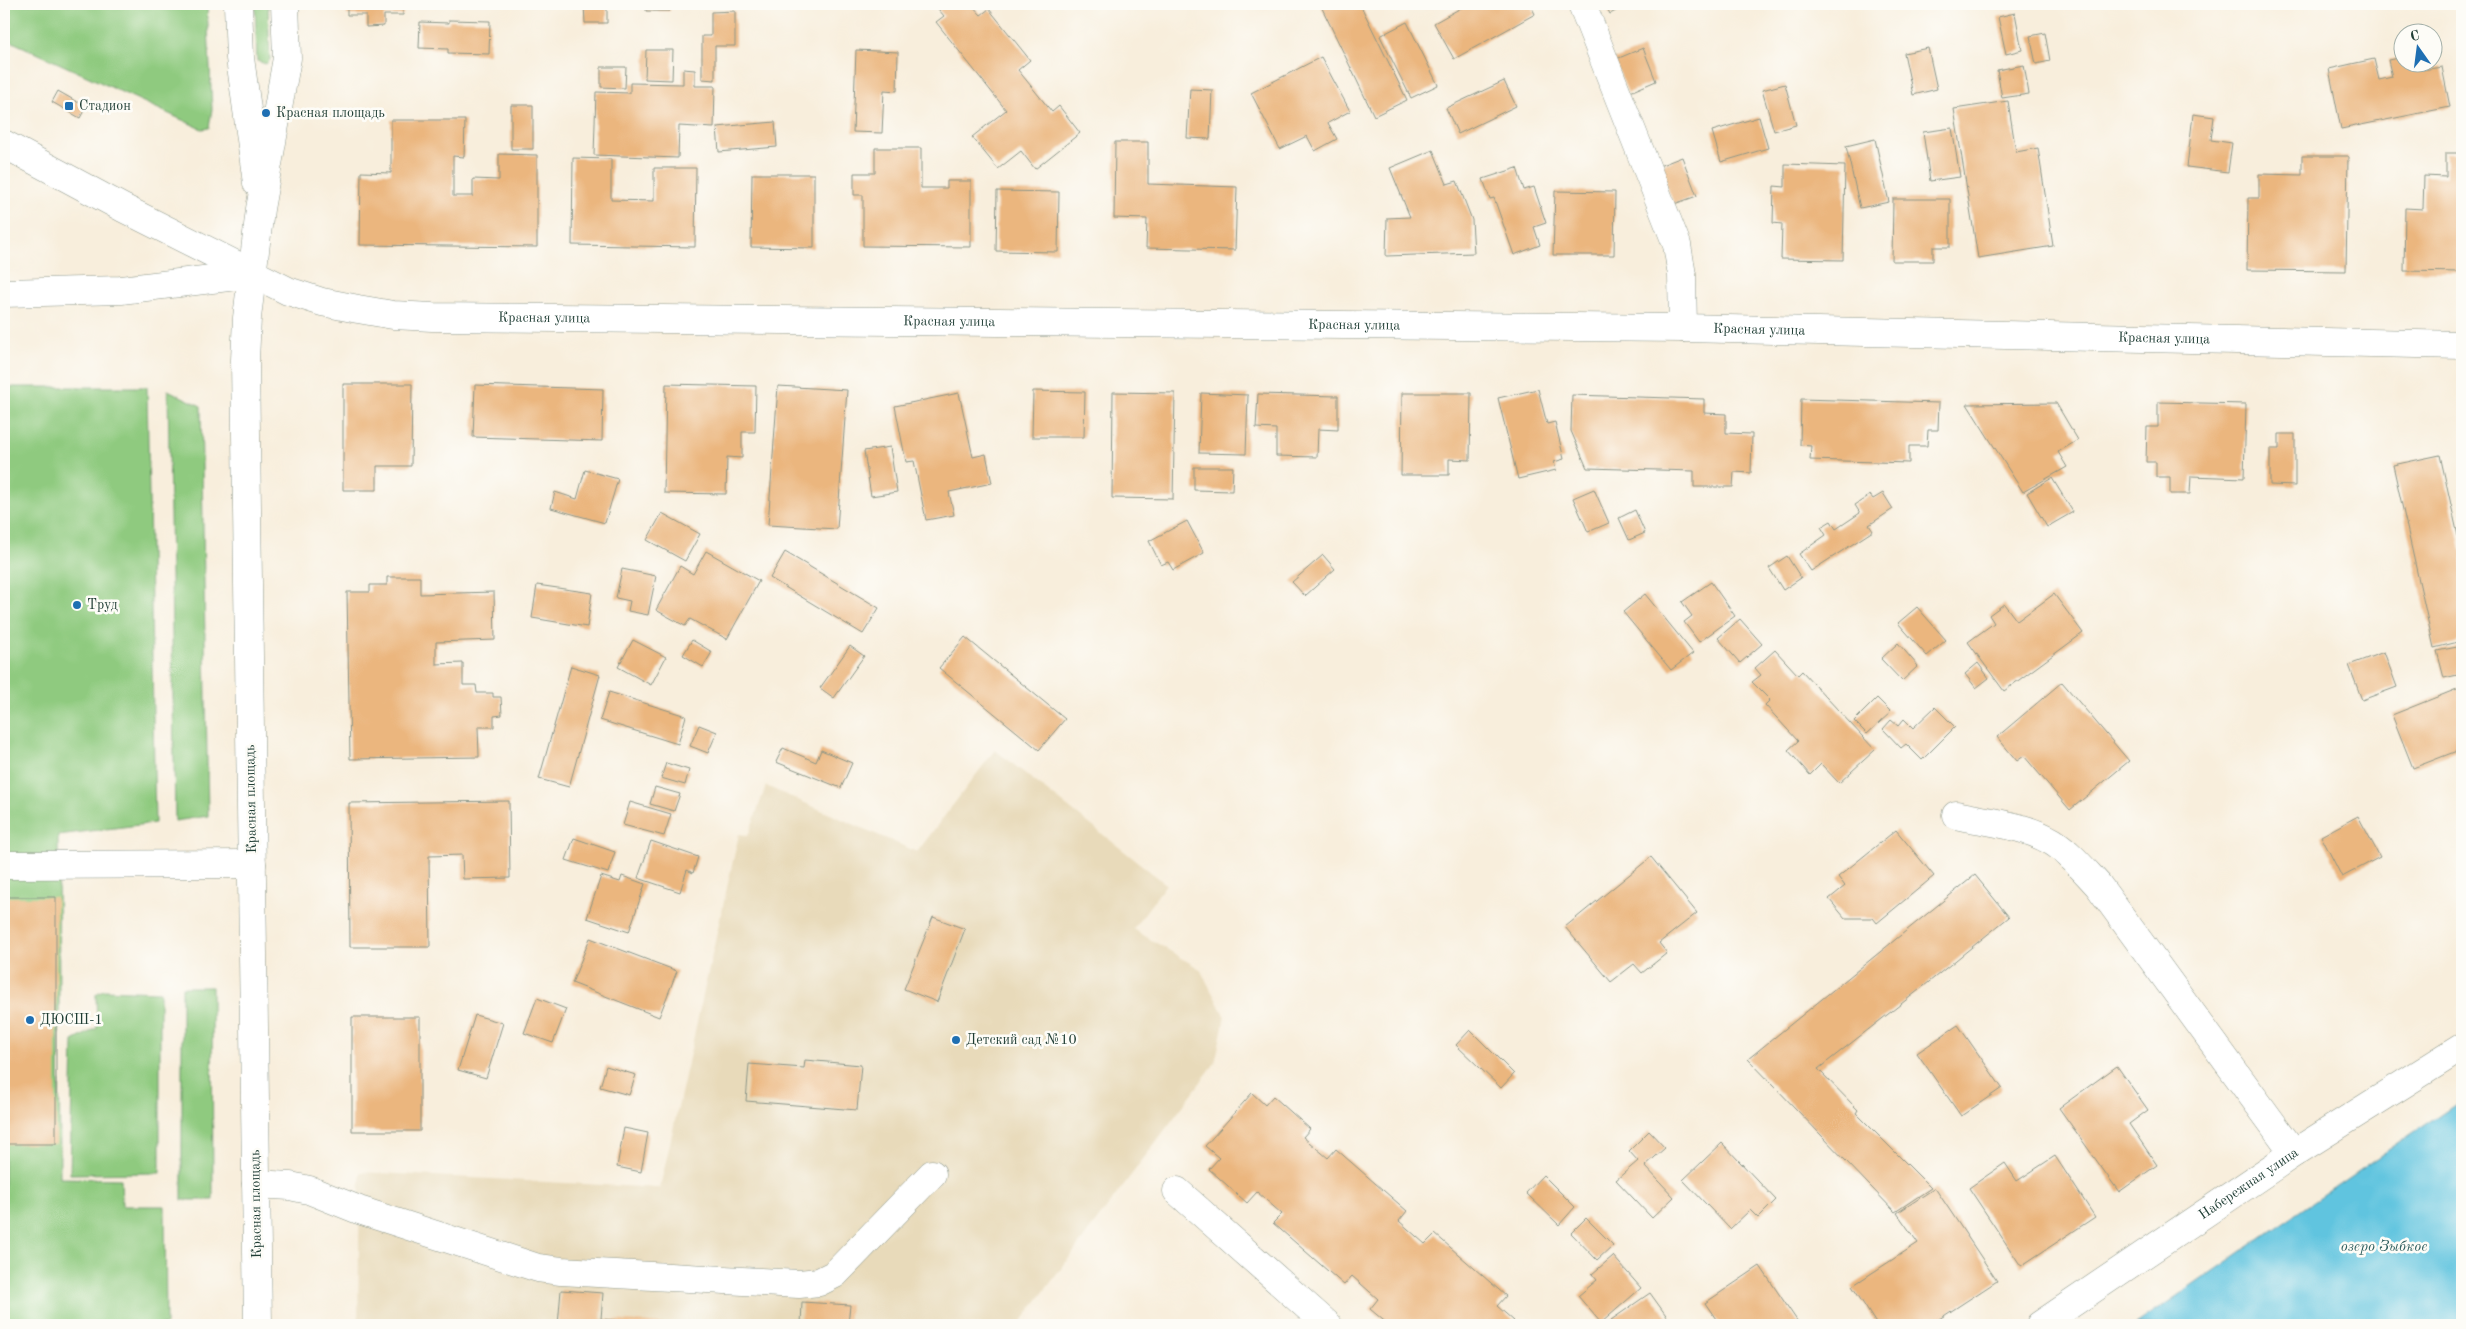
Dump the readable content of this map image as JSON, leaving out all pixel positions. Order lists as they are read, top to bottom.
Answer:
{
  "streets": {
    "main road": ["Красная улица", "Красная площадь", "Набережная улица"]
  },
  "crossings": [
    ["Красная улица", "Красная площадь"]
  ],
  "water": ["озеро Зыбкое"],
  "places": {
    "transit": ["Стадион"],
    "other": [
      "Красная площадь",
      "Труд",
      "ДЮСШ-1",
      "Детский сад №10"
    ]
  },
  "north": "top"
}
